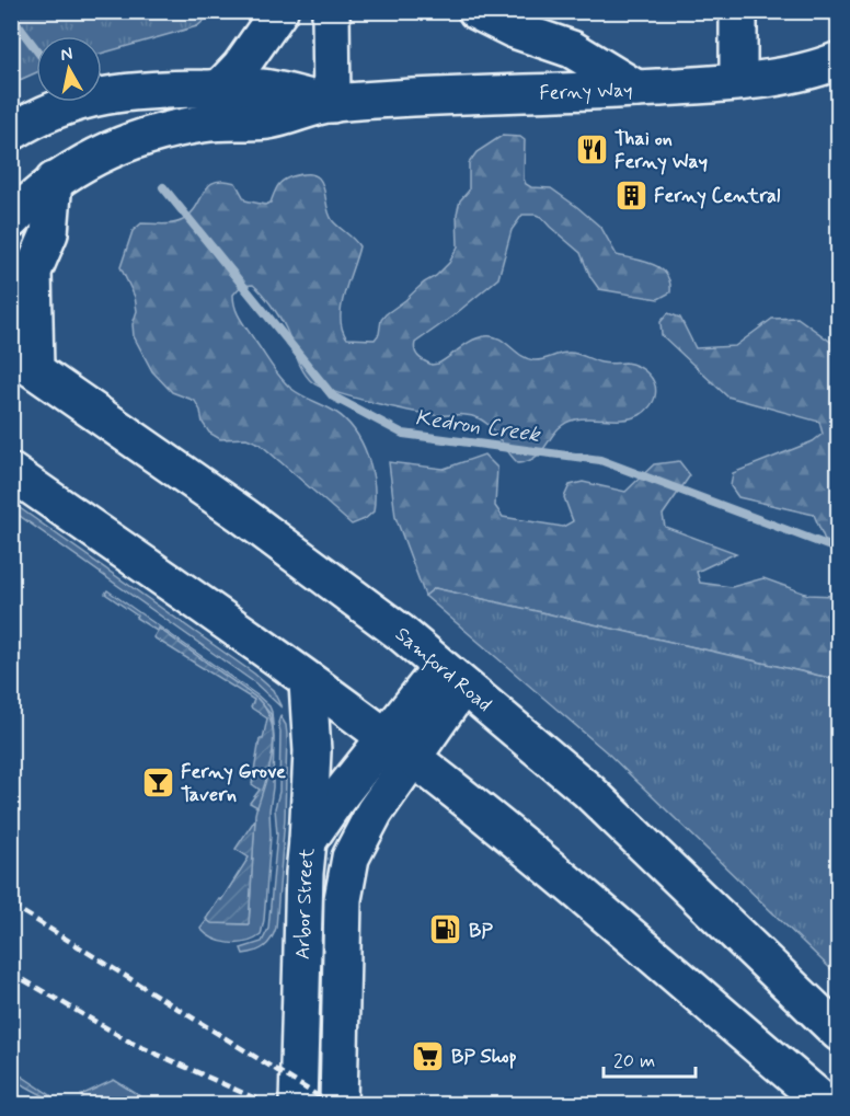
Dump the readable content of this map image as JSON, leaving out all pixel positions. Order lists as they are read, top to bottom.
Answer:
{
  "streets": {
    "street": ["Ferny Way", "Samford Road", "Arbor Street"]
  },
  "crossings": [
    ["Samford Road", "Arbor Street"]
  ],
  "water": ["Kedron Creek"],
  "places": {
    "restaurant": ["Thai on Ferny Way"],
    "building": ["Ferny Central"],
    "bar": ["Ferny Grove Tavern"],
    "fuel station": ["BP"],
    "supermarket": ["BP Shop"]
  },
  "scale_bar": "20 m",
  "north": "top"
}
